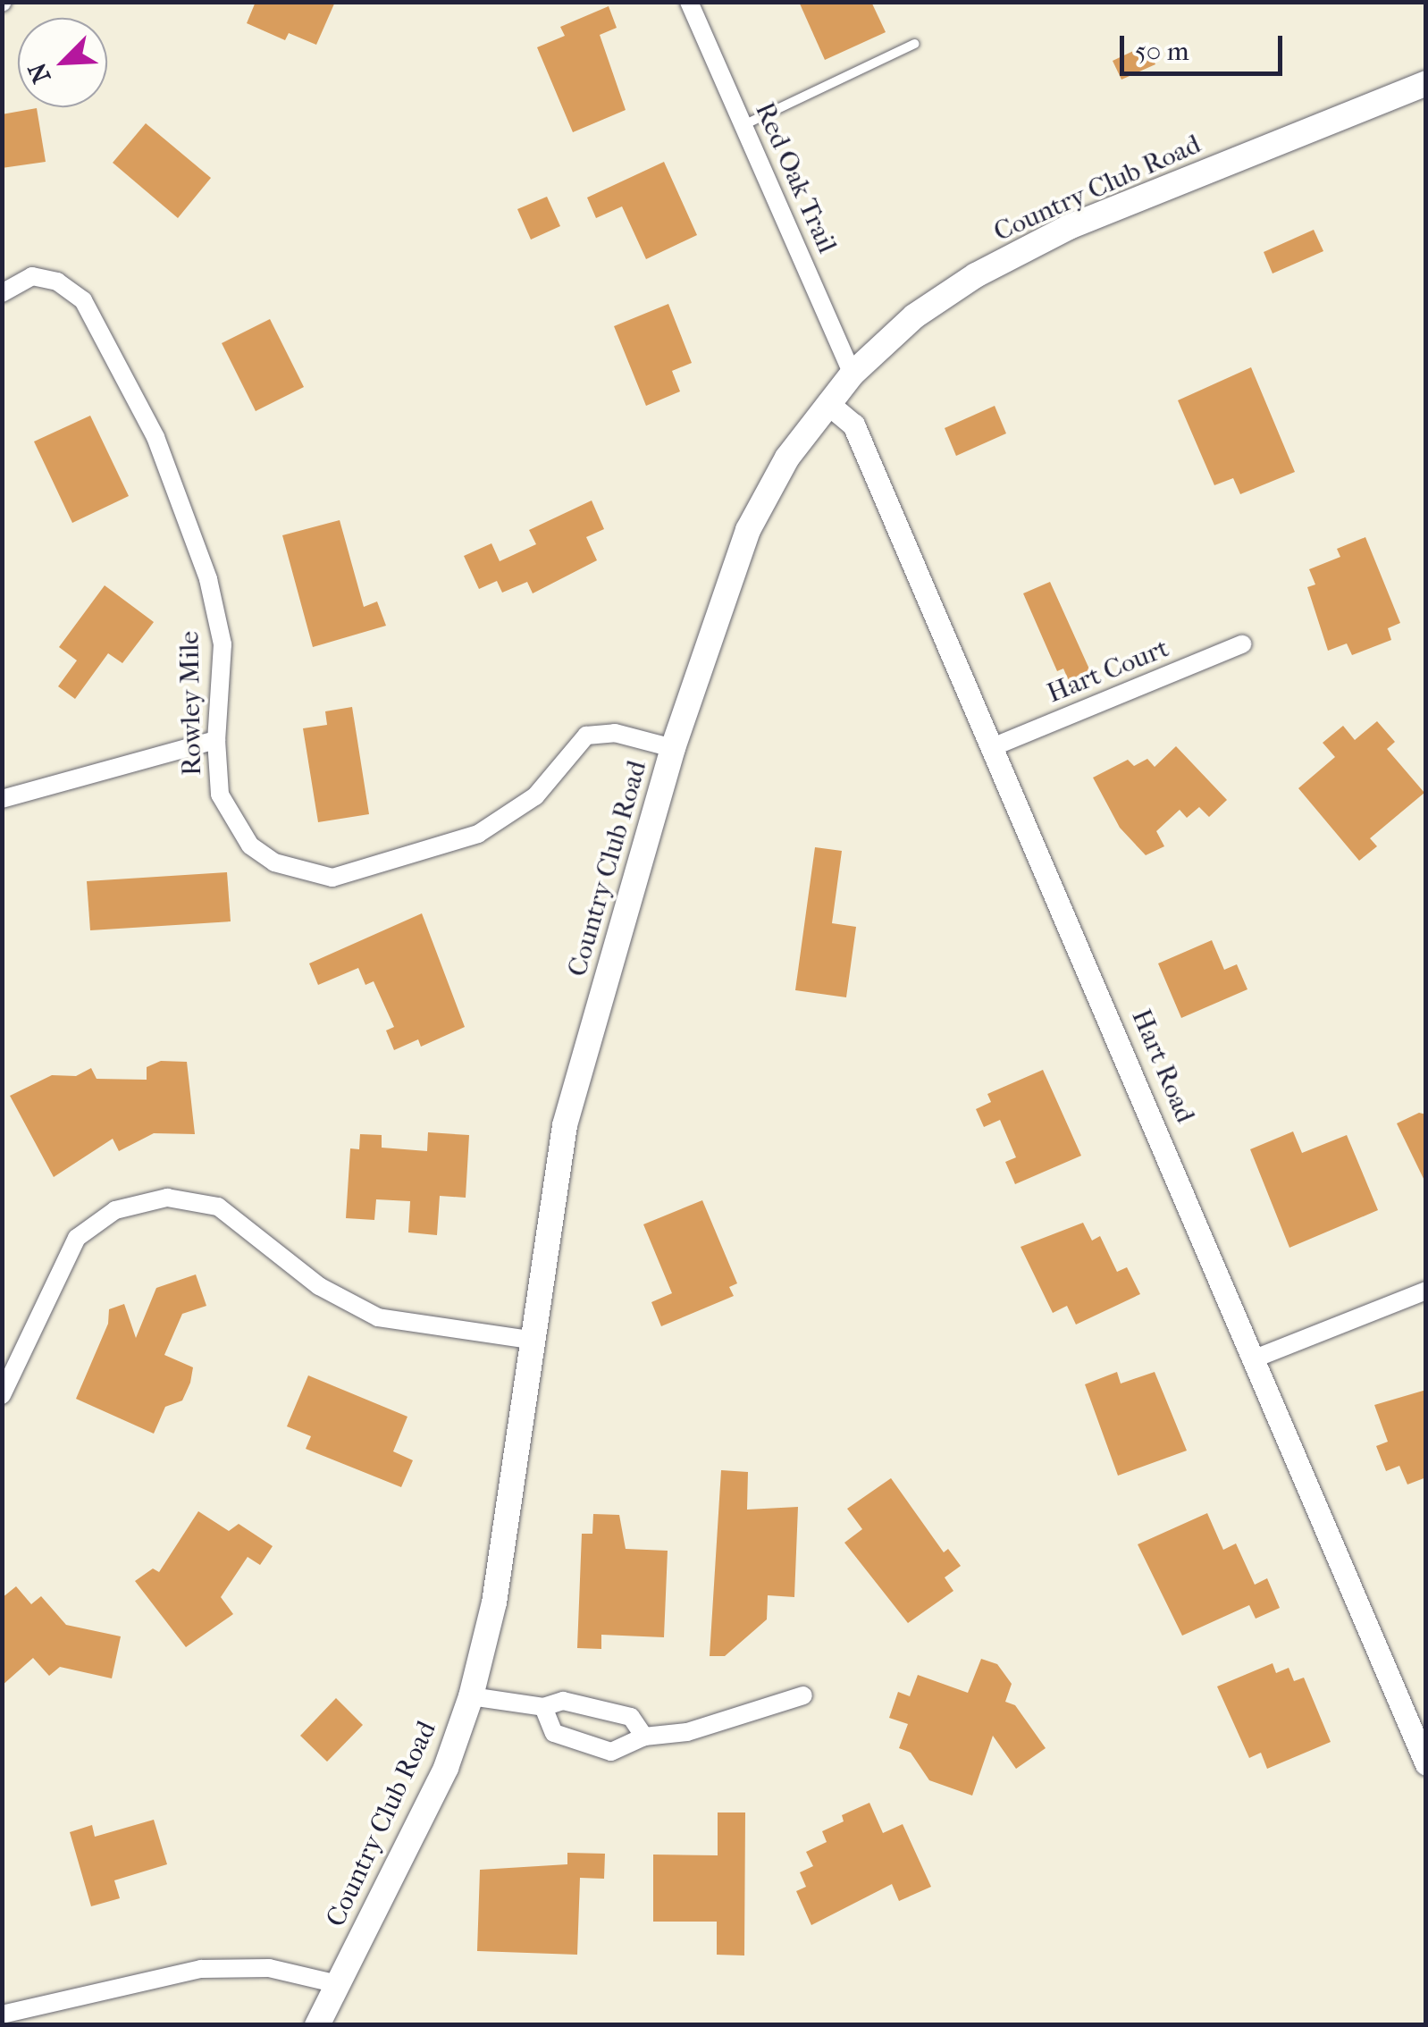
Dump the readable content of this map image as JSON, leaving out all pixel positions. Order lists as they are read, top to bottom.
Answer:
{
  "streets": {
    "main road": ["Country Club Road"],
    "street": [
      "Red Oak Trail",
      "Hart Court",
      "Rowley Mile",
      "Hart Road"
    ]
  },
  "crossings": [
    ["Red Oak Trail", "Country Club Road"],
    ["Country Club Road", "Rowley Mile"],
    ["Country Club Road", "Hart Road"],
    ["Hart Court", "Hart Road"]
  ],
  "scale_bar": "50 m",
  "north": "bottom left"
}
